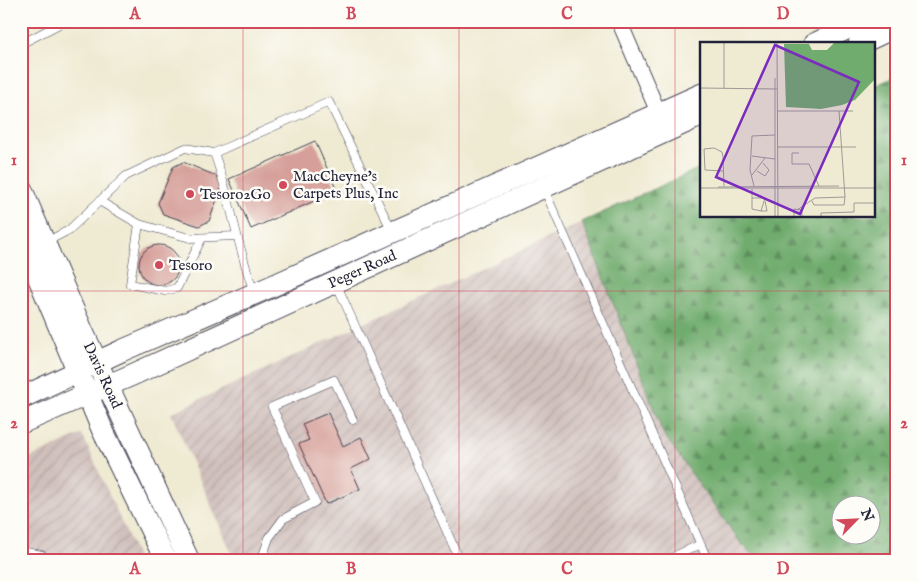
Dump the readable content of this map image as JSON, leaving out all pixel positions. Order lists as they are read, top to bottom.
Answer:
{
  "streets": {
    "main road": ["Peger Road", "Davis Road"]
  },
  "crossings": [
    ["Peger Road", "Davis Road"]
  ],
  "places": ["MacCheyne's Carpets Plus, Inc", "Tesoro2Go", "Tesoro"],
  "north": "top right",
  "grid": {
    "columns": [
      "A",
      "B",
      "C",
      "D"
    ],
    "rows": ["1", "2"]
  }
}
